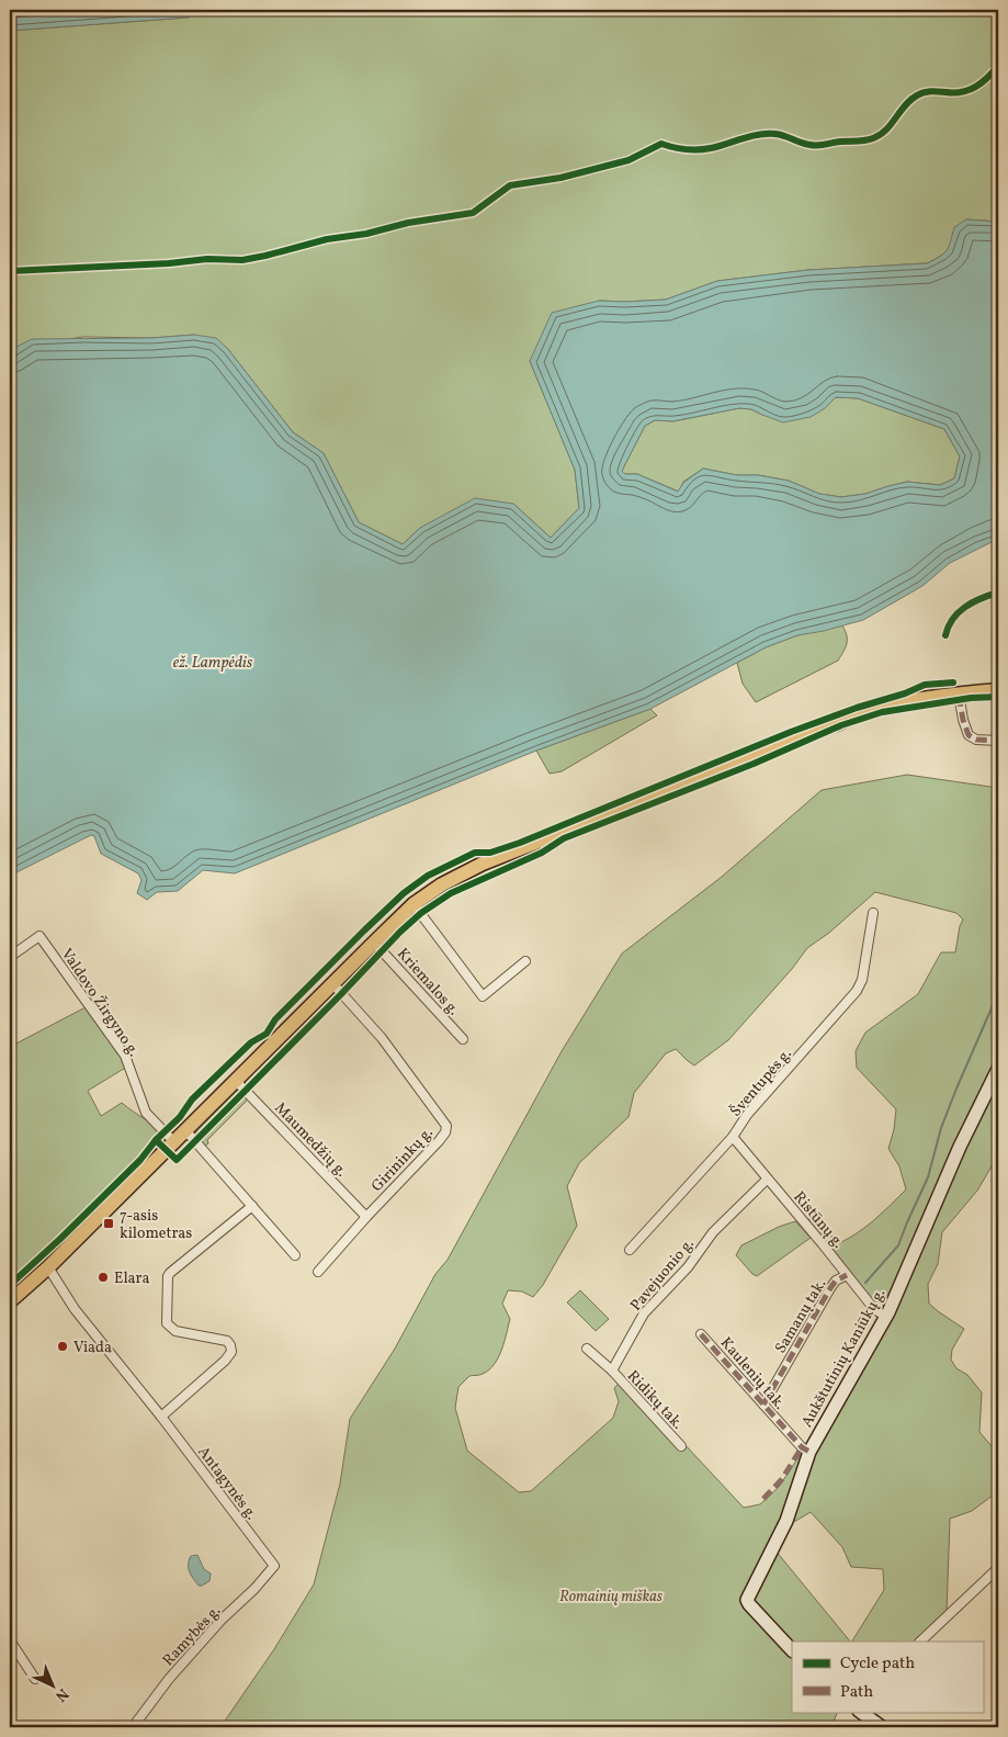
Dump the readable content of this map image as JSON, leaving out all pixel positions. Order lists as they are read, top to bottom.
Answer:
{
  "streets": {
    "street": [
      "Kriemalos g.",
      "Valdovo Žirgyno g.",
      "Šventupės g.",
      "Maumedžių g.",
      "Girininkų g.",
      "Ristūnų g.",
      "Pavejuonio g.",
      "Samanų tak.",
      "Aukštutinių Kaniūkų g.",
      "Kaulenių tak.",
      "Ridikų tak.",
      "Antagynės g.",
      "Ramybės g."
    ]
  },
  "crossings": [
    ["Šventupės g.", "Ristūnų g."],
    ["Maumedžių g.", "Girininkų g."],
    ["Ristūnų g.", "Pavejuonio g."],
    ["Ristūnų g.", "Samanų tak."],
    ["Ristūnų g.", "Aukštutinių Kaniūkų g."],
    ["Pavejuonio g.", "Ridikų tak."],
    ["Samanų tak.", "Kaulenių tak."],
    ["Aukštutinių Kaniūkų g.", "Kaulenių tak."],
    ["Antagynės g.", "Ramybės g."]
  ],
  "water": ["ež. Lampėdis"],
  "parks": ["Romainių miškas"],
  "places": {
    "transit": ["7-asis kilometras"],
    "other": ["Elara", "Viada"]
  },
  "legend": ["Cycle path", "Path"],
  "north": "bottom right"
}
